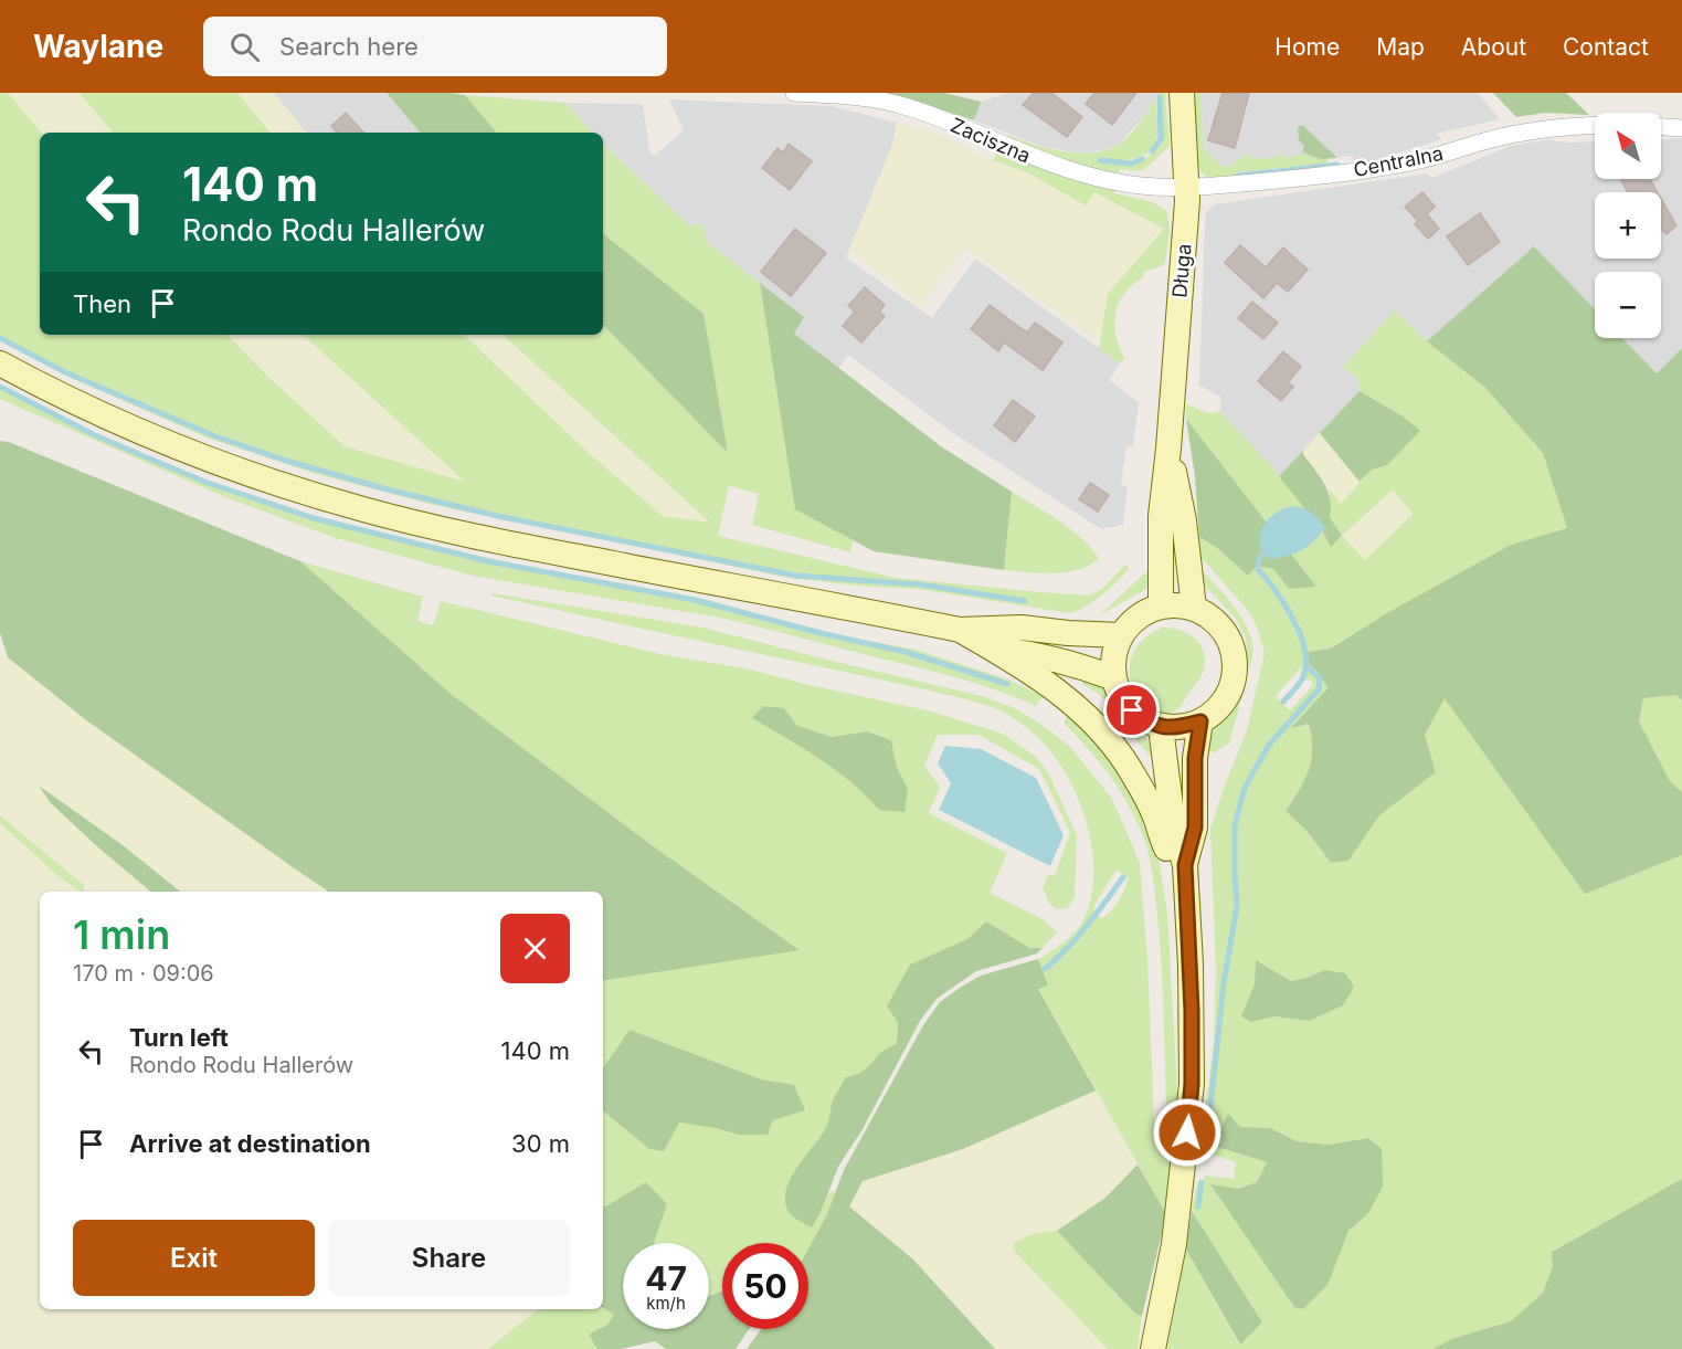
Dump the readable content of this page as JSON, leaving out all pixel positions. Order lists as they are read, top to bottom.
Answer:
{
  "streets": {
    "main road": ["Długa"],
    "street": ["Zaciszna", "Centralna"]
  },
  "crossings": [
    ["Zaciszna", "Centralna"],
    ["Zaciszna", "Długa"],
    ["Centralna", "Długa"]
  ],
  "north": "top left",
  "page": {
    "header": "Waylane",
    "search": "Search here",
    "nav": [
      "Home",
      "Map",
      "About",
      "Contact"
    ],
    "map_buttons": ["+", "−"],
    "turn": ["140 m", "Rondo Rodu Hallerów"],
    "then": "Then",
    "heading": ["1 min", "170 m · 09:06"],
    "list": [
      {
        "name": "Turn left",
        "note": "Rondo Rodu Hallerów",
        "value": "140 m"
      },
      {
        "name": "Arrive at destination",
        "value": "30 m"
      }
    ],
    "buttons": ["Exit", "Share"],
    "speed": "47 km/h",
    "limit": "50"
  }
}
